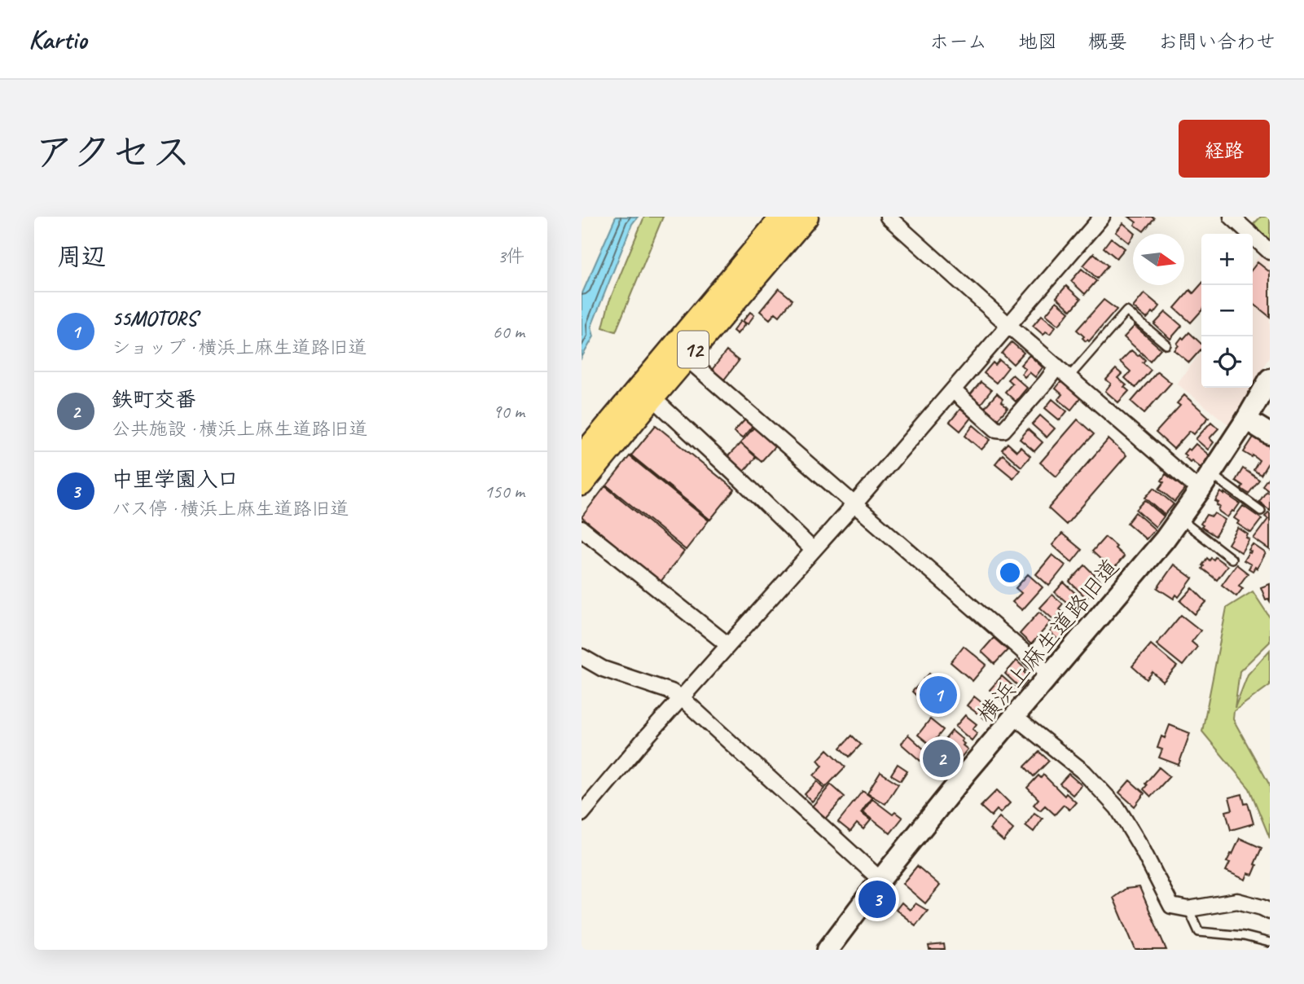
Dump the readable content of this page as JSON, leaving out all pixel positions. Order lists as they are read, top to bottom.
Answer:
{
  "streets": {
    "main road": ["12"],
    "street": ["横浜上麻生道路旧道"]
  },
  "north": "right",
  "page": {
    "header": "Kartio",
    "nav": [
      "ホーム",
      "地図",
      "概要",
      "お問い合わせ"
    ],
    "title": "アクセス",
    "buttons": "経路",
    "heading": ["周辺", "3件"],
    "map_buttons": ["+", "−"],
    "list": [
      {
        "mark": "1",
        "name": "55MOTORS",
        "note": "ショップ · 横浜上麻生道路旧道",
        "value": "60 m"
      },
      {
        "mark": "2",
        "name": "鉄町交番",
        "note": "公共施設 · 横浜上麻生道路旧道",
        "value": "90 m"
      },
      {
        "mark": "3",
        "name": "中里学園入口",
        "note": "バス停 · 横浜上麻生道路旧道",
        "value": "150 m"
      }
    ],
    "pins": ["1", "2", "3"]
  }
}
